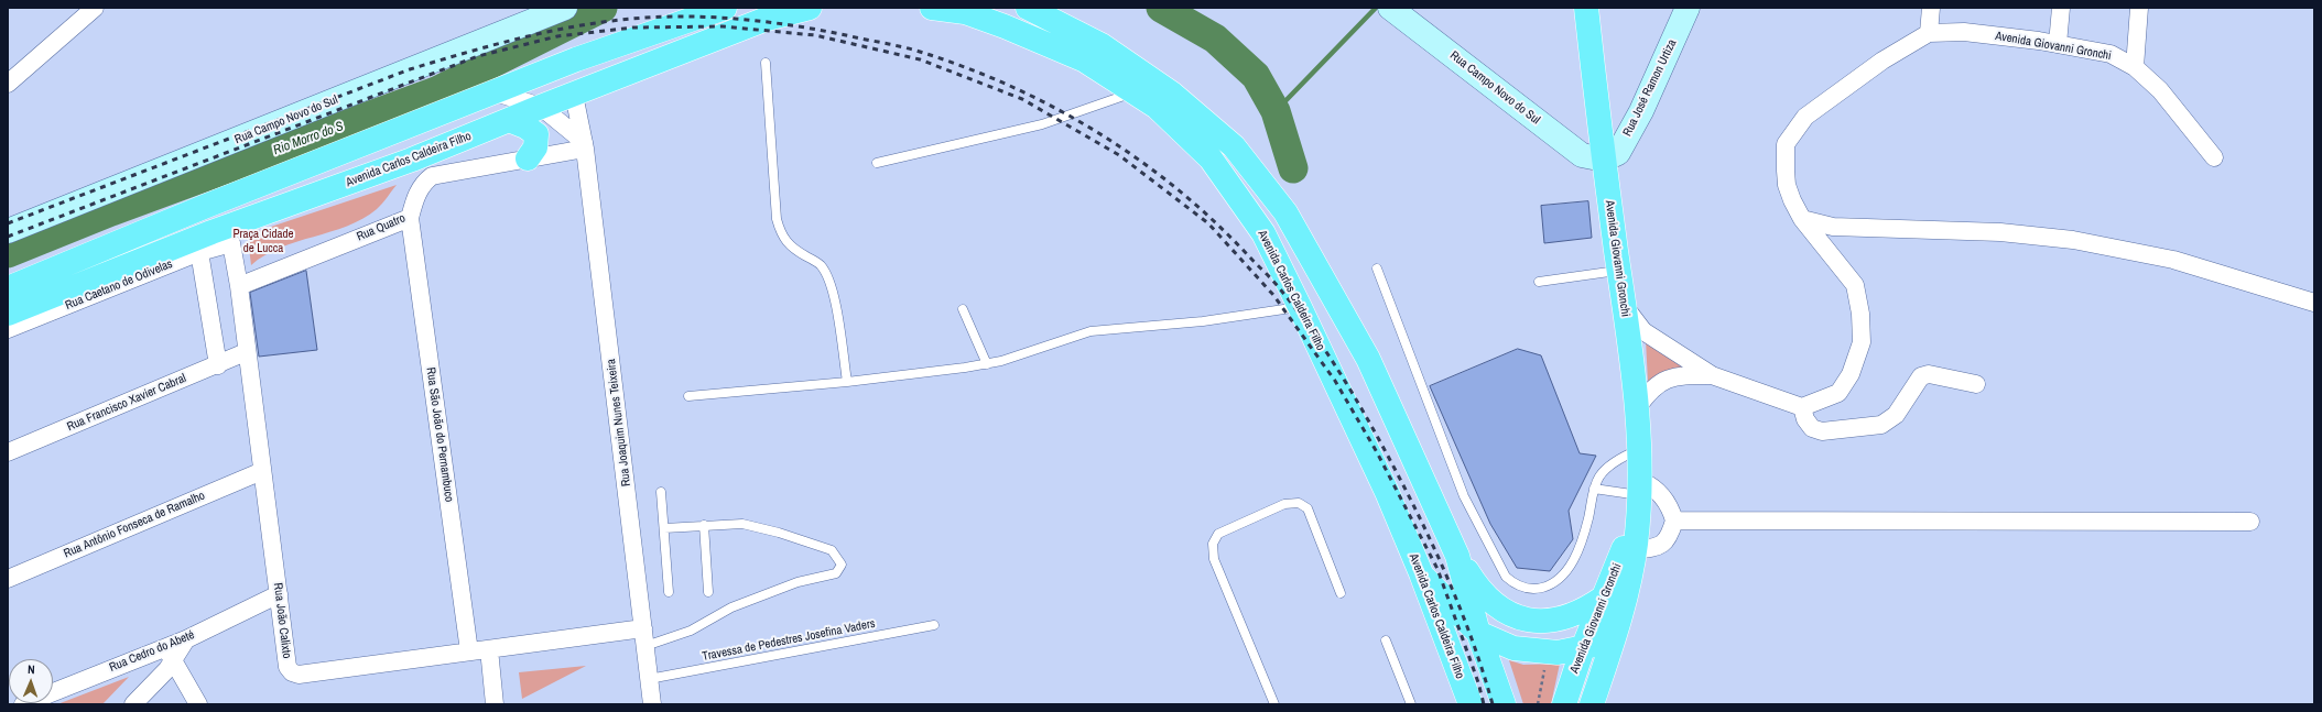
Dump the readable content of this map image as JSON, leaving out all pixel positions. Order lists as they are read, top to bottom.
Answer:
{
  "streets": {
    "main road": ["Avenida Giovanni Gronchi", "Avenida Carlos Caldeira Filho"],
    "street": [
      "Rua Campo Novo do Sul",
      "Rua José Ramon Urtiza",
      "Rua Quatro",
      "Rua Caetano de Odivelas",
      "Rua Francisco Xavier Cabral",
      "Rua Joaquim Nunes Teixeira",
      "Rua São João do Pernambuco",
      "Rua Antônio Fonseca de Ramalho",
      "Rua João Calixto",
      "Rua Cedro do Abeté"
    ],
    "lane": ["Travessa de Pedestres Josefina Vaders"]
  },
  "crossings": [
    ["Avenida Giovanni Gronchi", "Rua Campo Novo do Sul"],
    ["Avenida Giovanni Gronchi", "Rua José Ramon Urtiza"],
    ["Rua Campo Novo do Sul", "Rua José Ramon Urtiza"],
    ["Avenida Carlos Caldeira Filho", "Rua Joaquim Nunes Teixeira"],
    ["Rua Quatro", "Rua Joaquim Nunes Teixeira"],
    ["Rua Quatro", "Rua São João do Pernambuco"],
    ["Rua Quatro", "Rua João Calixto"],
    ["Rua Caetano de Odivelas", "Rua João Calixto"],
    ["Rua Francisco Xavier Cabral", "Rua João Calixto"],
    ["Rua Joaquim Nunes Teixeira", "Rua João Calixto"],
    ["Rua Joaquim Nunes Teixeira", "Travessa de Pedestres Josefina Vaders"],
    ["Rua São João do Pernambuco", "Rua João Calixto"],
    ["Rua Antônio Fonseca de Ramalho", "Rua João Calixto"],
    ["Rua João Calixto", "Rua Cedro do Abeté"]
  ],
  "water": ["Rio Morro do S"],
  "parks": ["Praça Cidade de Lucca"],
  "north": "top"
}
